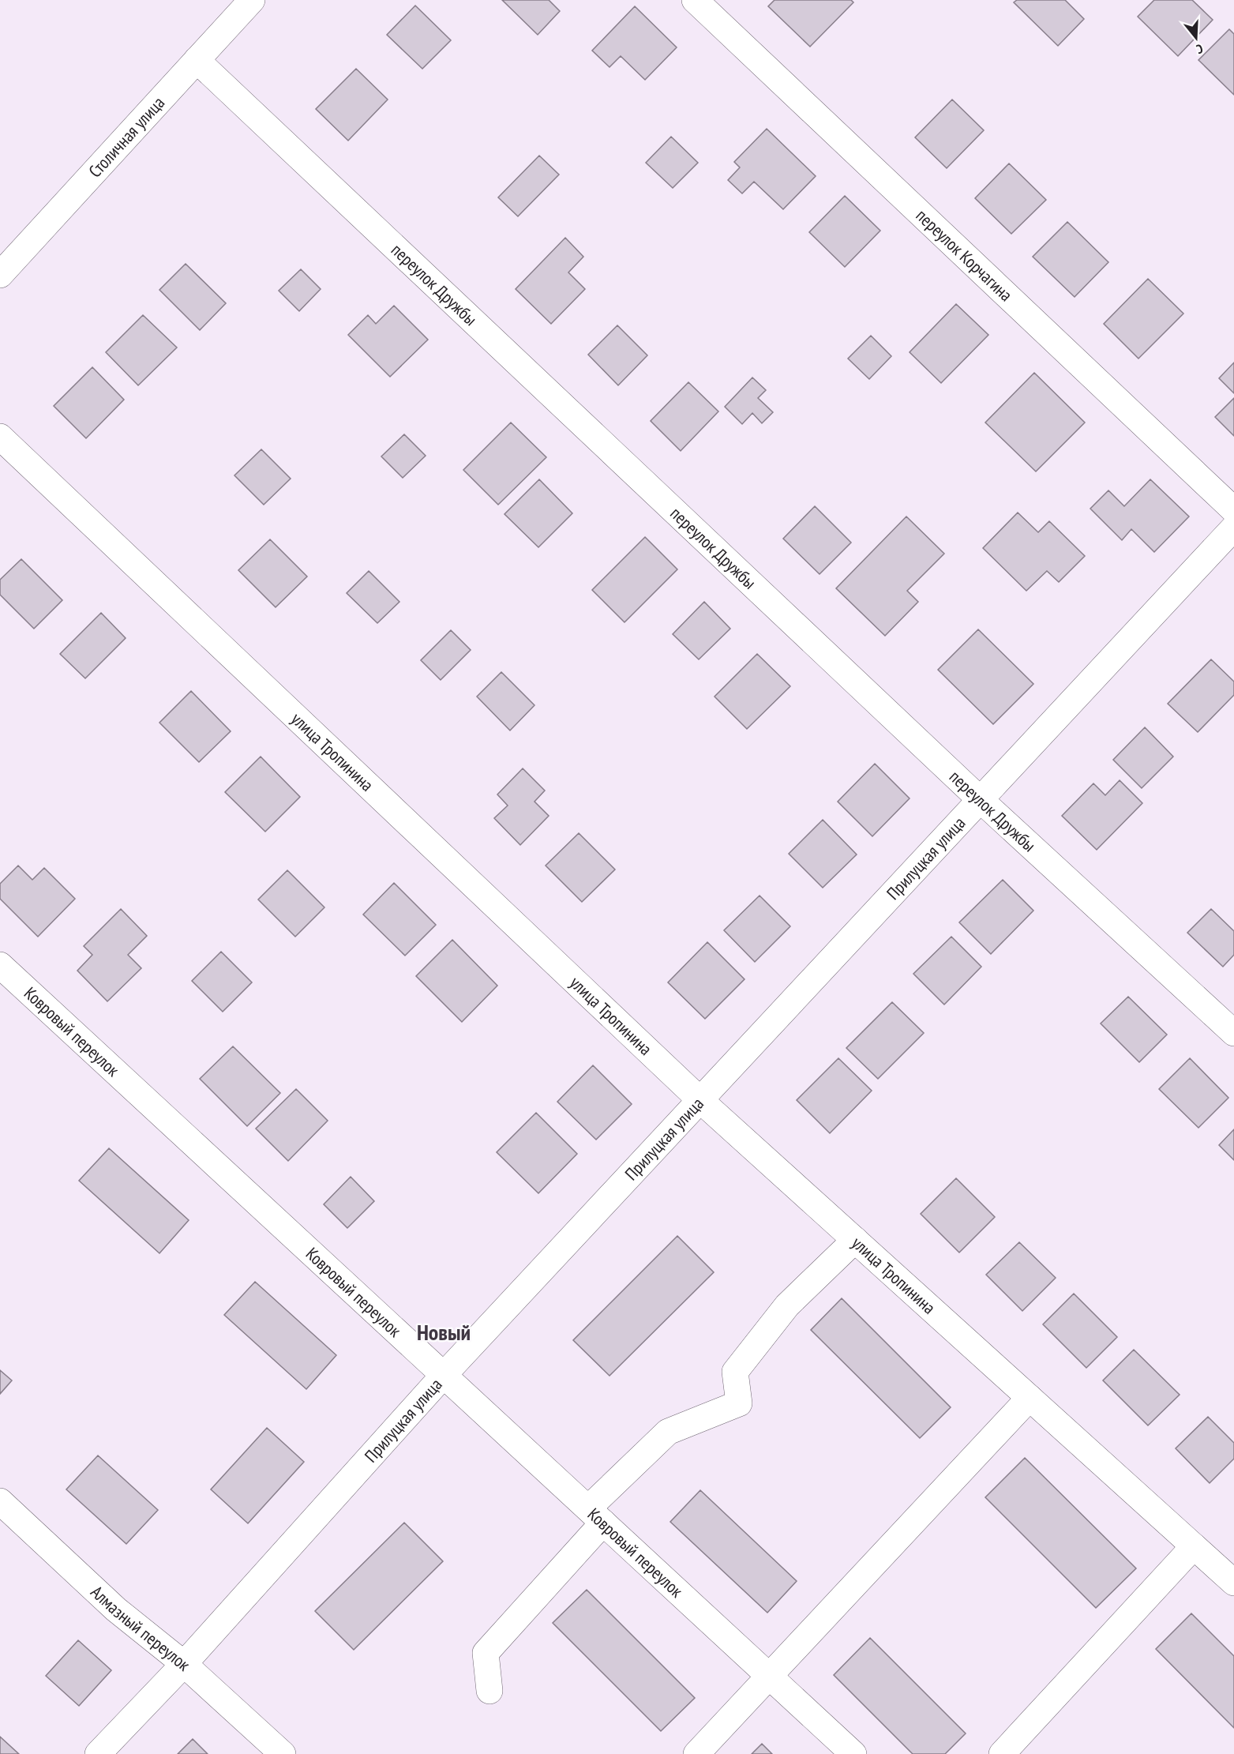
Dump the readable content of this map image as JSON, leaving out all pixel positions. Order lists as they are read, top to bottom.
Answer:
{
  "streets": {
    "street": [
      "Столичная улица",
      "переулок Корчагина",
      "переулок Дружбы",
      "улица Тропинина",
      "Прилуцкая улица",
      "Ковровый переулок",
      "Алмазный переулок"
    ]
  },
  "crossings": [
    ["Столичная улица", "переулок Дружбы"],
    ["переулок Дружбы", "Прилуцкая улица"],
    ["улица Тропинина", "Прилуцкая улица"],
    ["Прилуцкая улица", "Ковровый переулок"],
    ["Прилуцкая улица", "Алмазный переулок"]
  ],
  "districts": ["Новый"],
  "north": "bottom"
}
